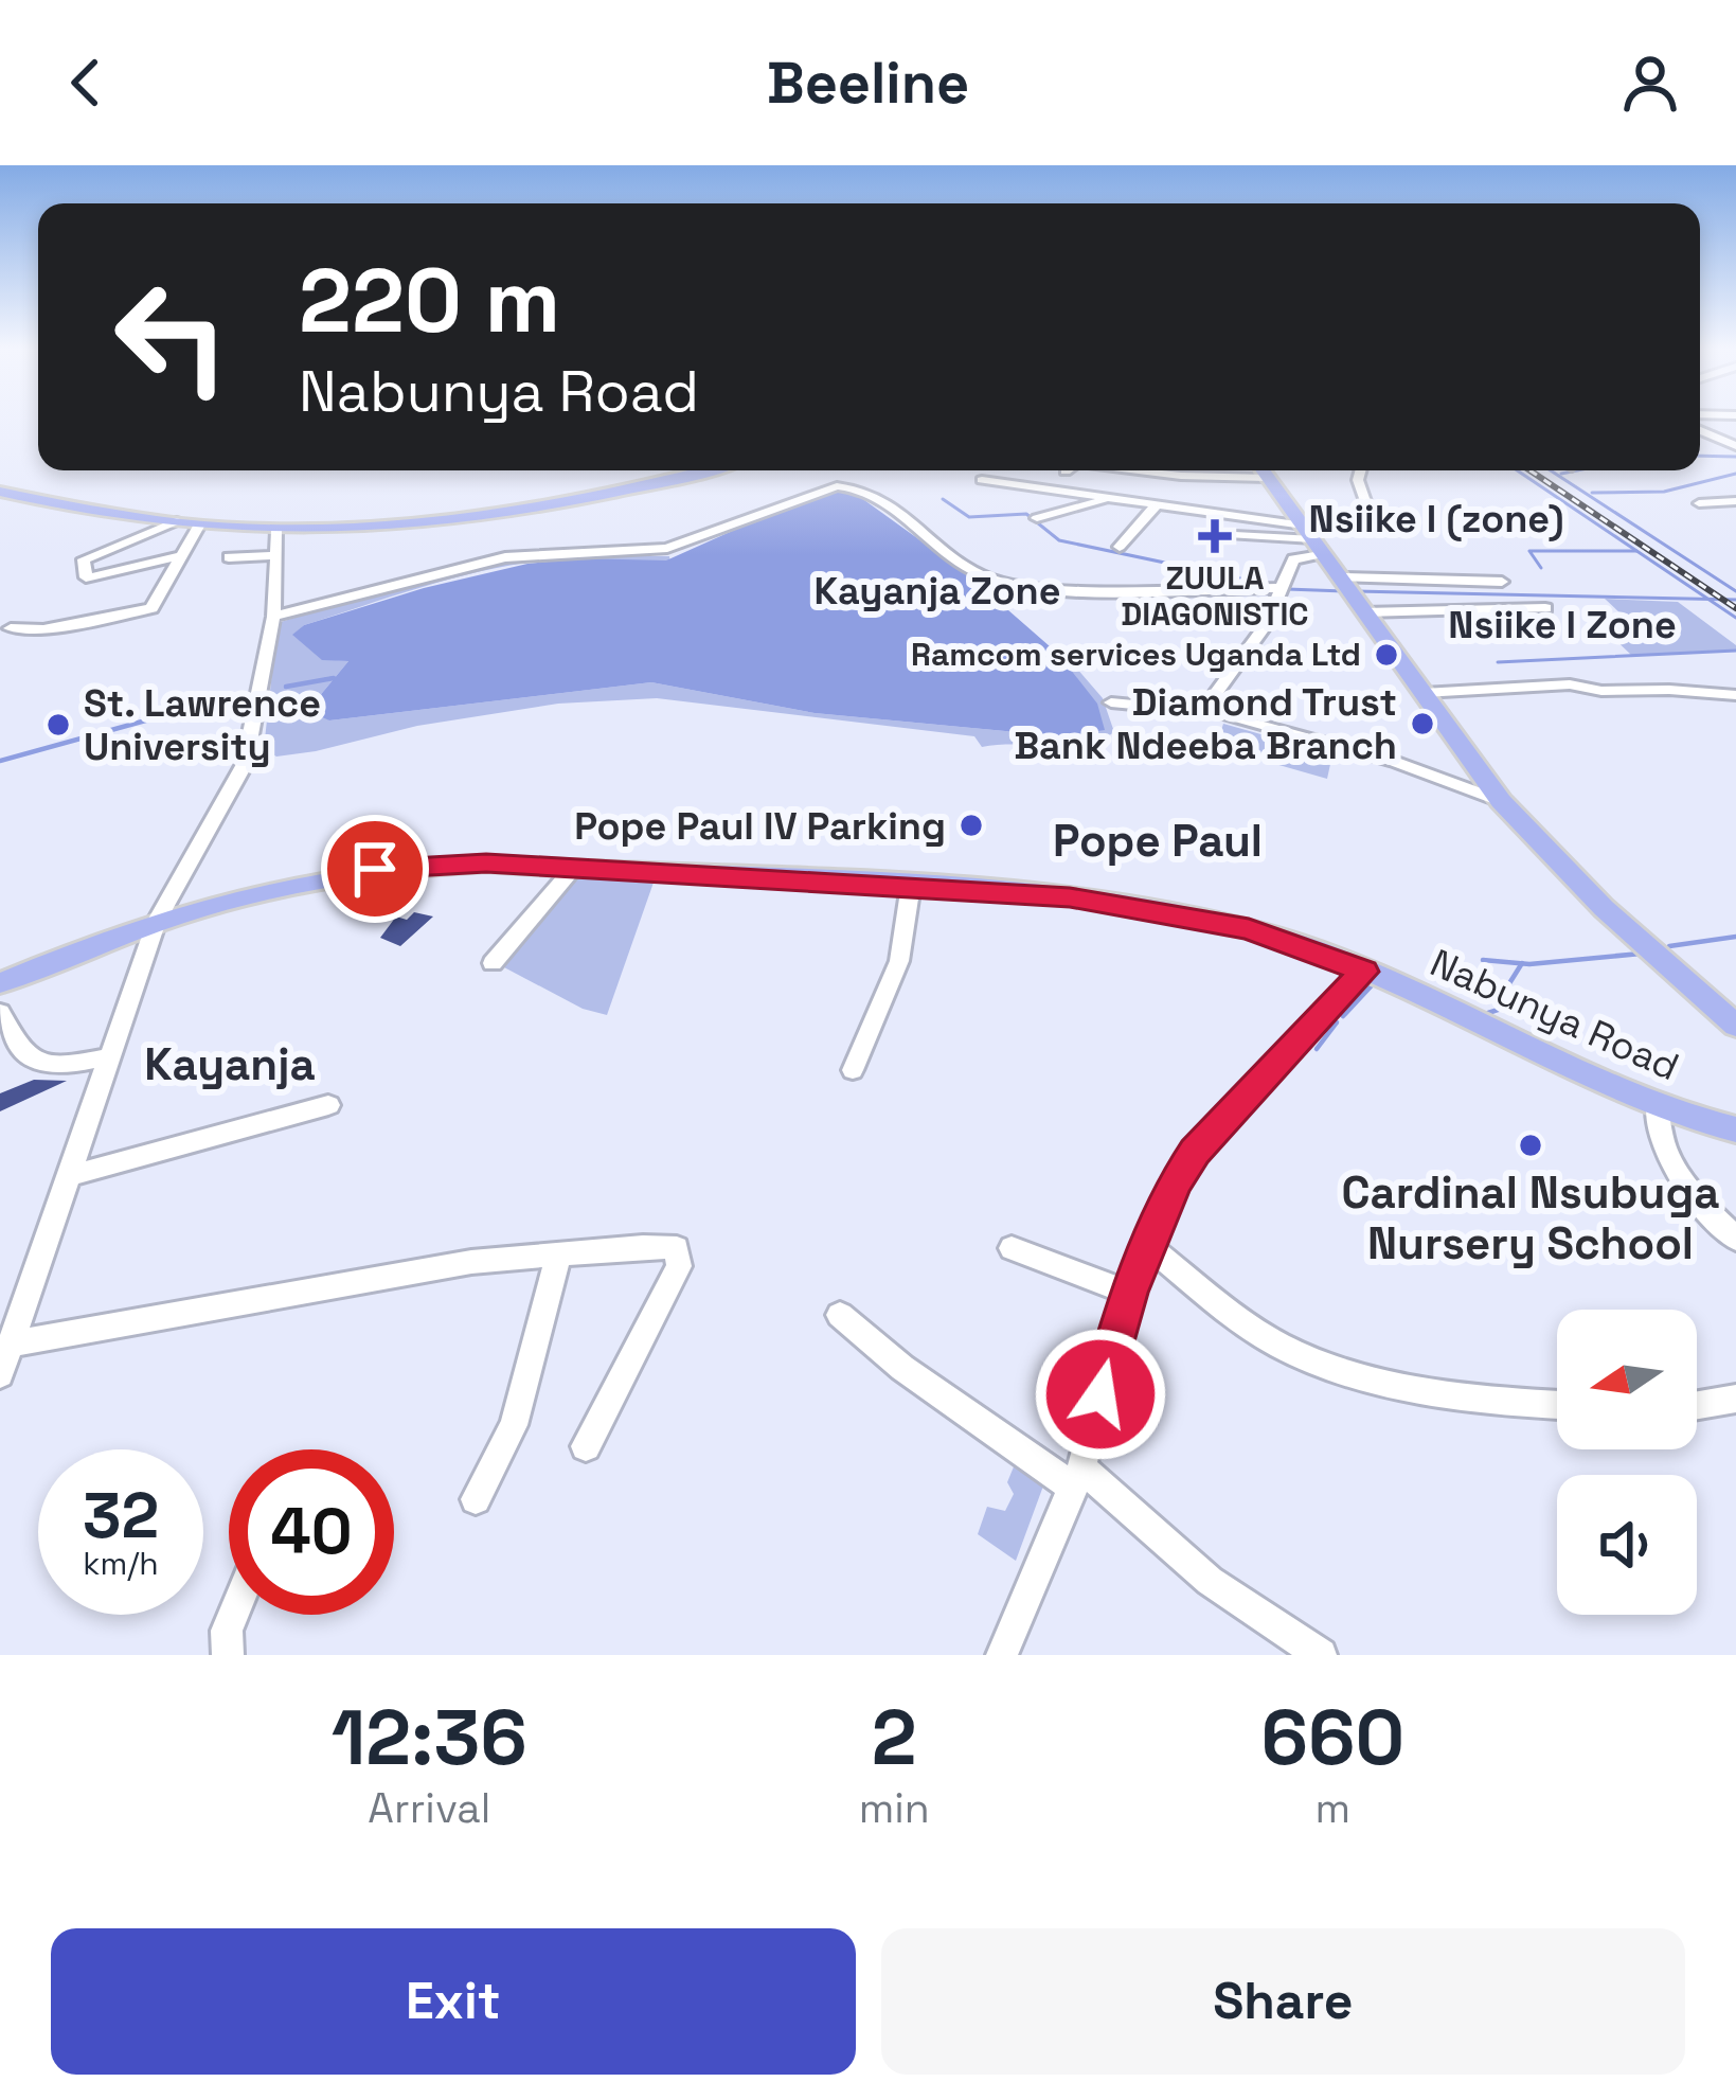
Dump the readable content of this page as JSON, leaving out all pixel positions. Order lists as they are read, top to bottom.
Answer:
{
  "streets": {
    "main road": ["Nabunya Road"]
  },
  "districts": [
    "Nsiike I (zone)",
    "Kayanja Zone",
    "Nsiike I Zone",
    "Pope Paul",
    "Kayanja"
  ],
  "places": {
    "health": ["ZUULA DIAGONISTIC"],
    "other": [
      "Ramcom services Uganda Ltd",
      "Diamond Trust Bank Ndeeba Branch",
      "St. Lawrence University",
      "Pope Paul IV Parking",
      "Cardinal Nsubuga Nursery School"
    ]
  },
  "north": "left",
  "page": {
    "header": "Beeline",
    "turn": ["220 m", "Nabunya Road"],
    "speed": "32 km/h",
    "limit": "40",
    "eta": [
      "12:36",
      "Arrival",
      "2",
      "min",
      "660",
      "m"
    ],
    "buttons": ["Exit", "Share"]
  }
}
